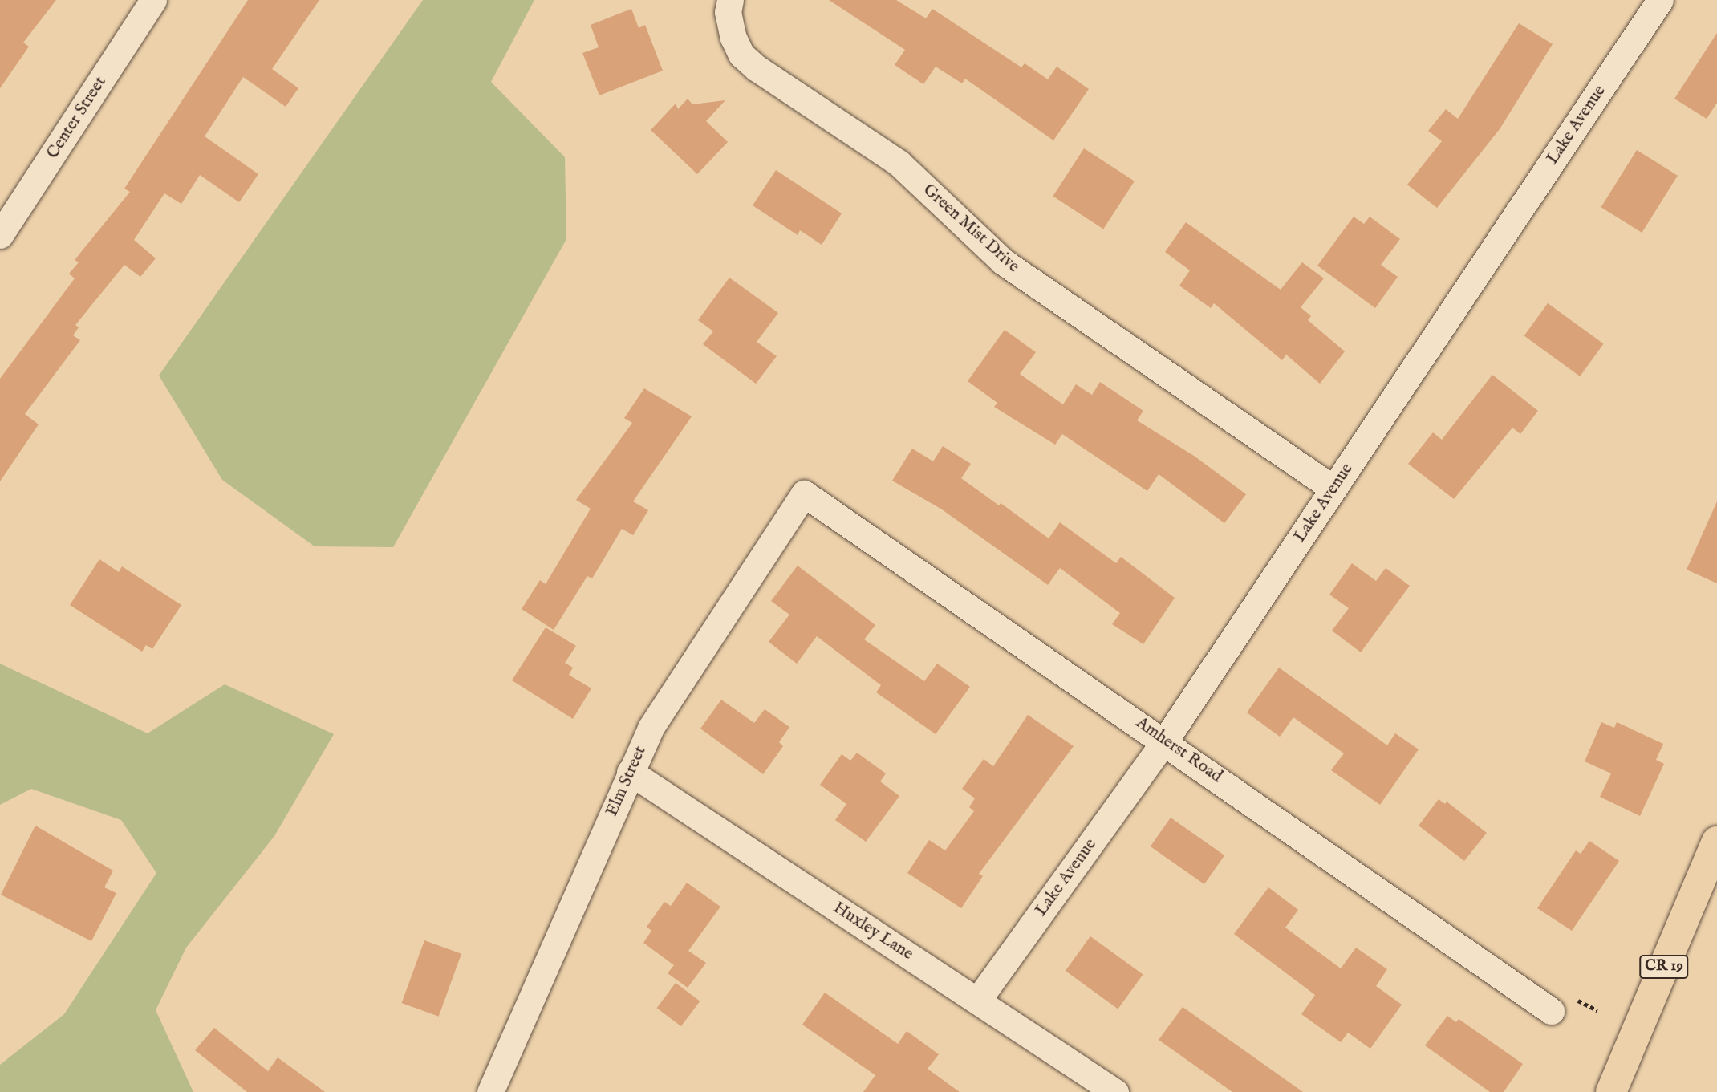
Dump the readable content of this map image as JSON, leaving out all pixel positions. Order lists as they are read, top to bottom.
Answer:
{
  "streets": {
    "main road": ["CR 19"],
    "street": [
      "Center Street",
      "Lake Avenue",
      "Green Mist Drive",
      "Amherst Road",
      "Elm Street",
      "Huxley Lane"
    ]
  },
  "crossings": [
    ["Lake Avenue", "Green Mist Drive"],
    ["Lake Avenue", "Amherst Road"],
    ["Lake Avenue", "Huxley Lane"],
    ["Amherst Road", "Elm Street"],
    ["Elm Street", "Huxley Lane"]
  ]
}
